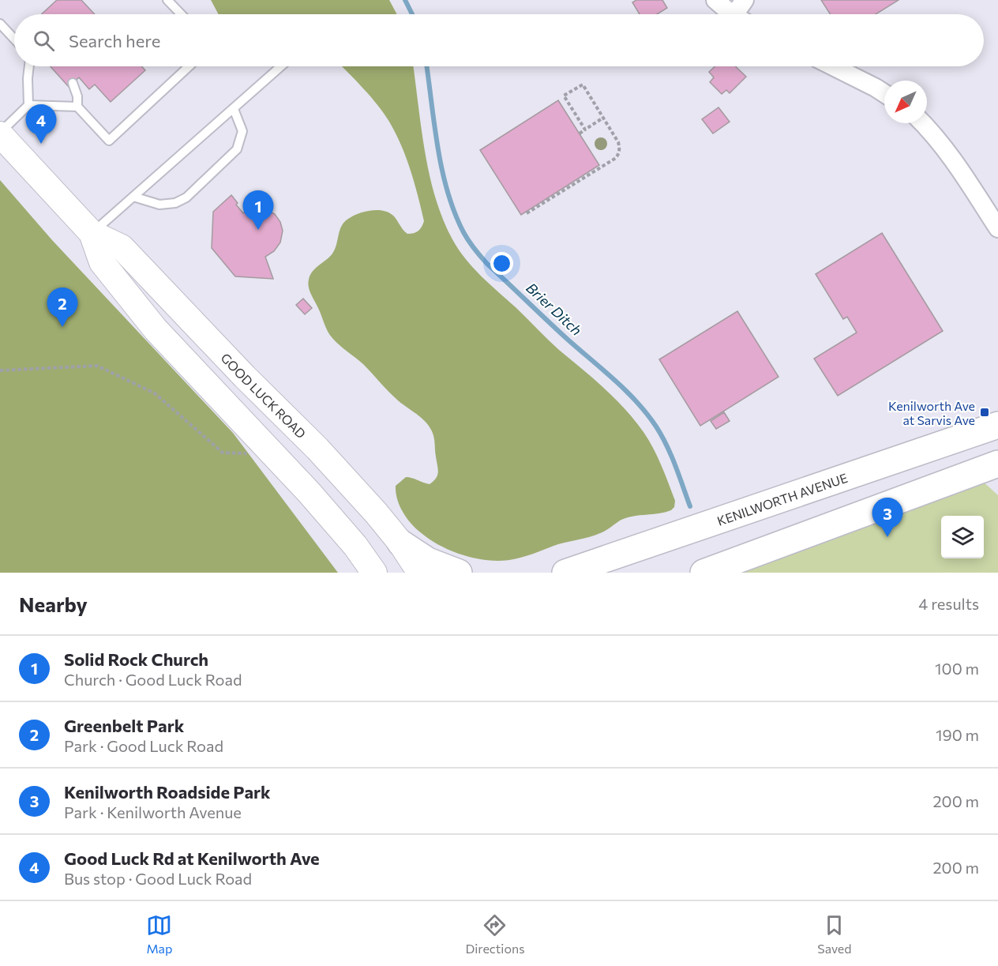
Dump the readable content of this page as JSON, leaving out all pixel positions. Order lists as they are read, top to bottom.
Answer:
{
  "streets": {
    "main road": ["GOOD LUCK ROAD", "KENILWORTH AVENUE"]
  },
  "water": ["Brier Ditch"],
  "places": {
    "transit": ["Kenilworth Ave at Sarvis Ave"]
  },
  "north": "bottom left",
  "page": {
    "search": "Search here",
    "pins": [
      "4",
      "1",
      "2",
      "3"
    ],
    "heading": ["Nearby", "4 results"],
    "list": [
      {
        "mark": "1",
        "name": "Solid Rock Church",
        "note": "Church · Good Luck Road",
        "value": "100 m"
      },
      {
        "mark": "2",
        "name": "Greenbelt Park",
        "note": "Park · Good Luck Road",
        "value": "190 m"
      },
      {
        "mark": "3",
        "name": "Kenilworth Roadside Park",
        "note": "Park · Kenilworth Avenue",
        "value": "200 m"
      },
      {
        "mark": "4",
        "name": "Good Luck Rd at Kenilworth Ave",
        "note": "Bus stop · Good Luck Road",
        "value": "200 m"
      }
    ],
    "nav": ["Map", "Directions", "Saved"]
  }
}
